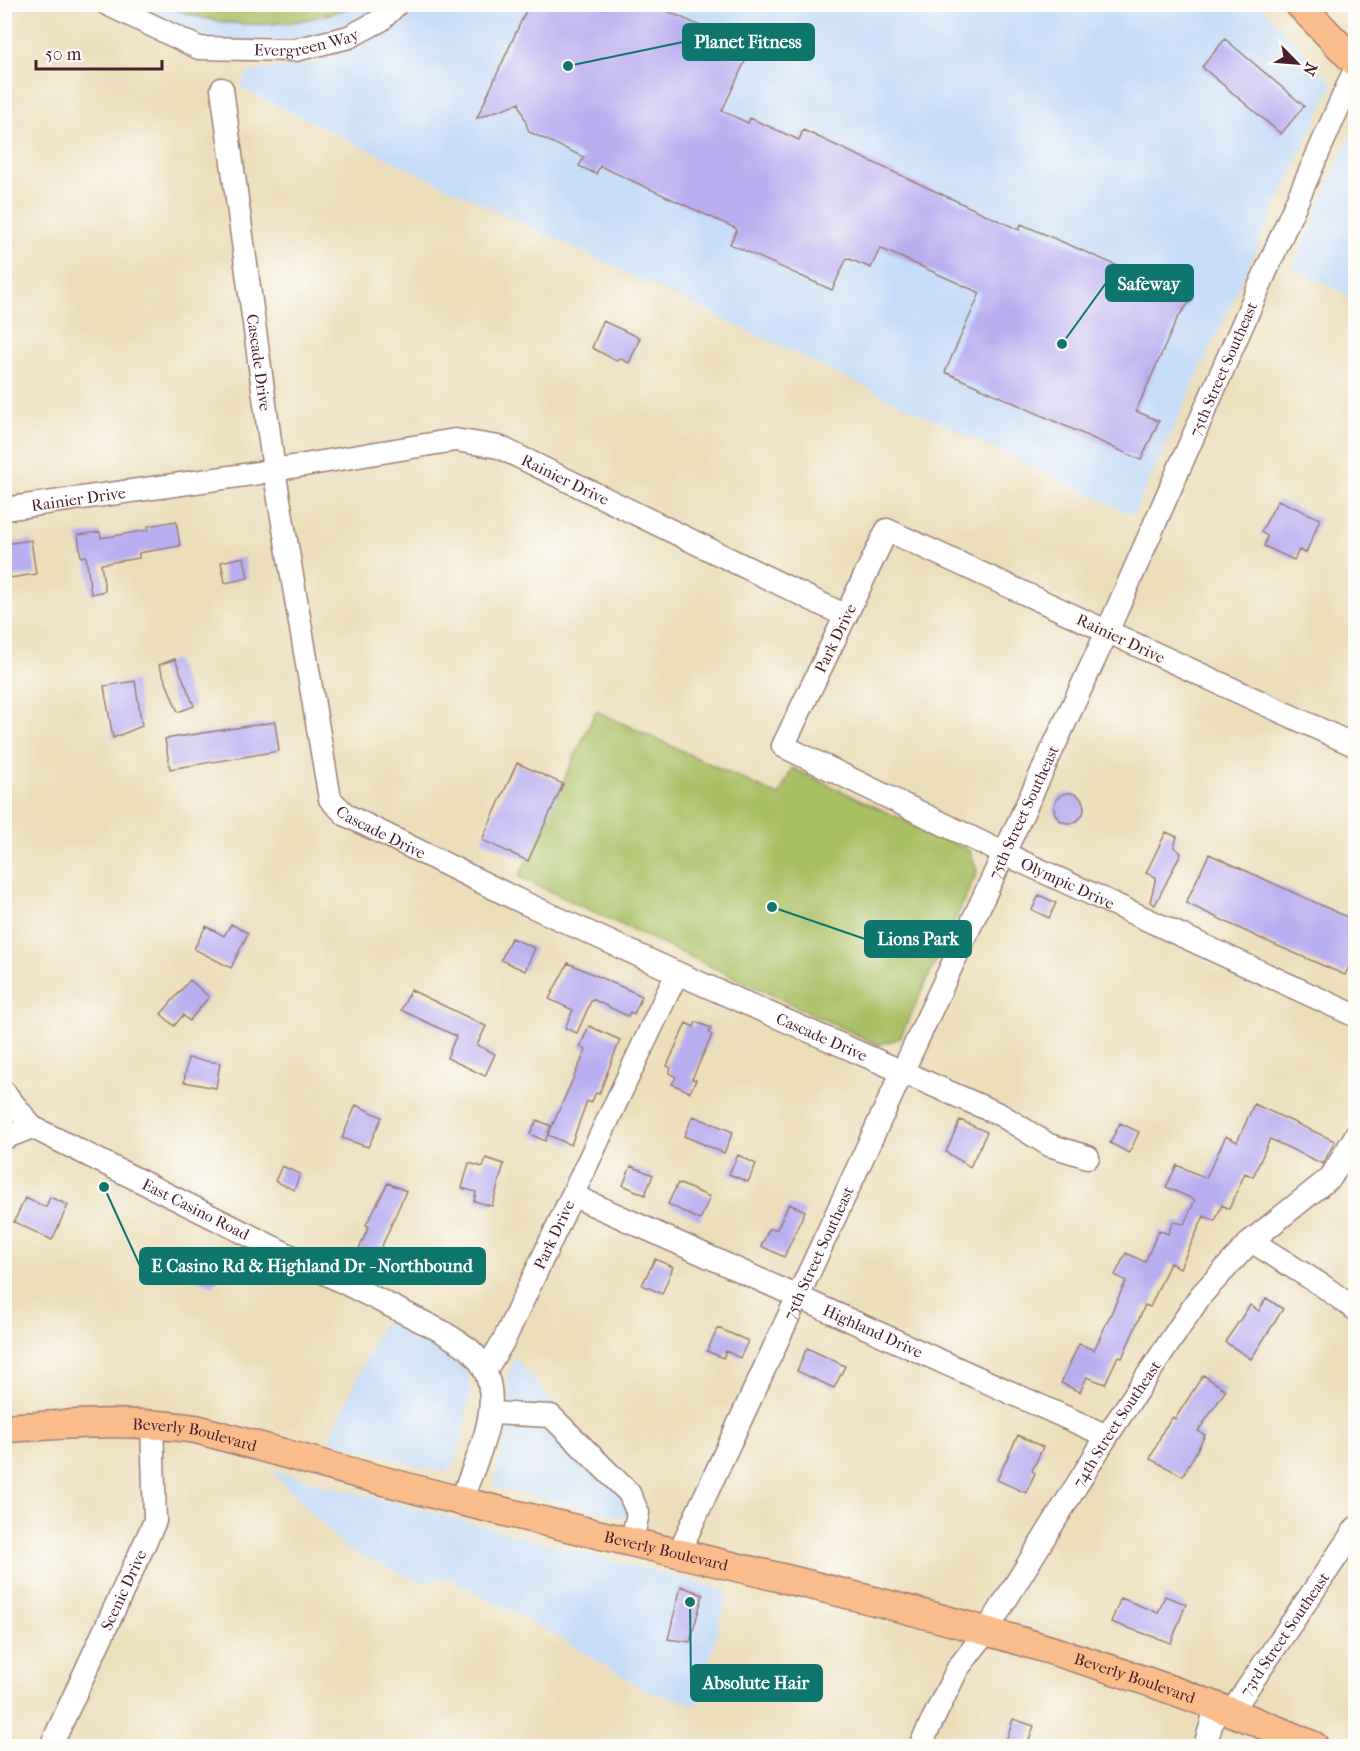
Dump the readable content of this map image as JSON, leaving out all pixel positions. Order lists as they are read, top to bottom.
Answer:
{
  "streets": {
    "main road": ["Beverly Boulevard"],
    "street": [
      "Evergreen Way",
      "Cascade Drive",
      "75th Street Southeast",
      "Rainier Drive",
      "Park Drive",
      "Olympic Drive",
      "East Casino Road",
      "Highland Drive",
      "74th Street Southeast",
      "Scenic Drive",
      "73rd Street Southeast"
    ]
  },
  "crossings": [
    ["Cascade Drive", "75th Street Southeast"],
    ["Cascade Drive", "Rainier Drive"],
    ["Cascade Drive", "Park Drive"],
    ["75th Street Southeast", "Rainier Drive"],
    ["75th Street Southeast", "Olympic Drive"],
    ["75th Street Southeast", "Highland Drive"],
    ["75th Street Southeast", "Beverly Boulevard"],
    ["Rainier Drive", "Park Drive"],
    ["Park Drive", "Olympic Drive"],
    ["Park Drive", "East Casino Road"],
    ["Park Drive", "Highland Drive"],
    ["Highland Drive", "74th Street Southeast"],
    ["74th Street Southeast", "Beverly Boulevard"],
    ["Beverly Boulevard", "Scenic Drive"],
    ["Beverly Boulevard", "73rd Street Southeast"]
  ],
  "places": [
    "Planet Fitness",
    "Safeway",
    "Lions Park",
    "E Casino Rd & Highland Dr - Northbound",
    "Absolute Hair"
  ],
  "scale_bar": "50 m",
  "north": "bottom right"
}
